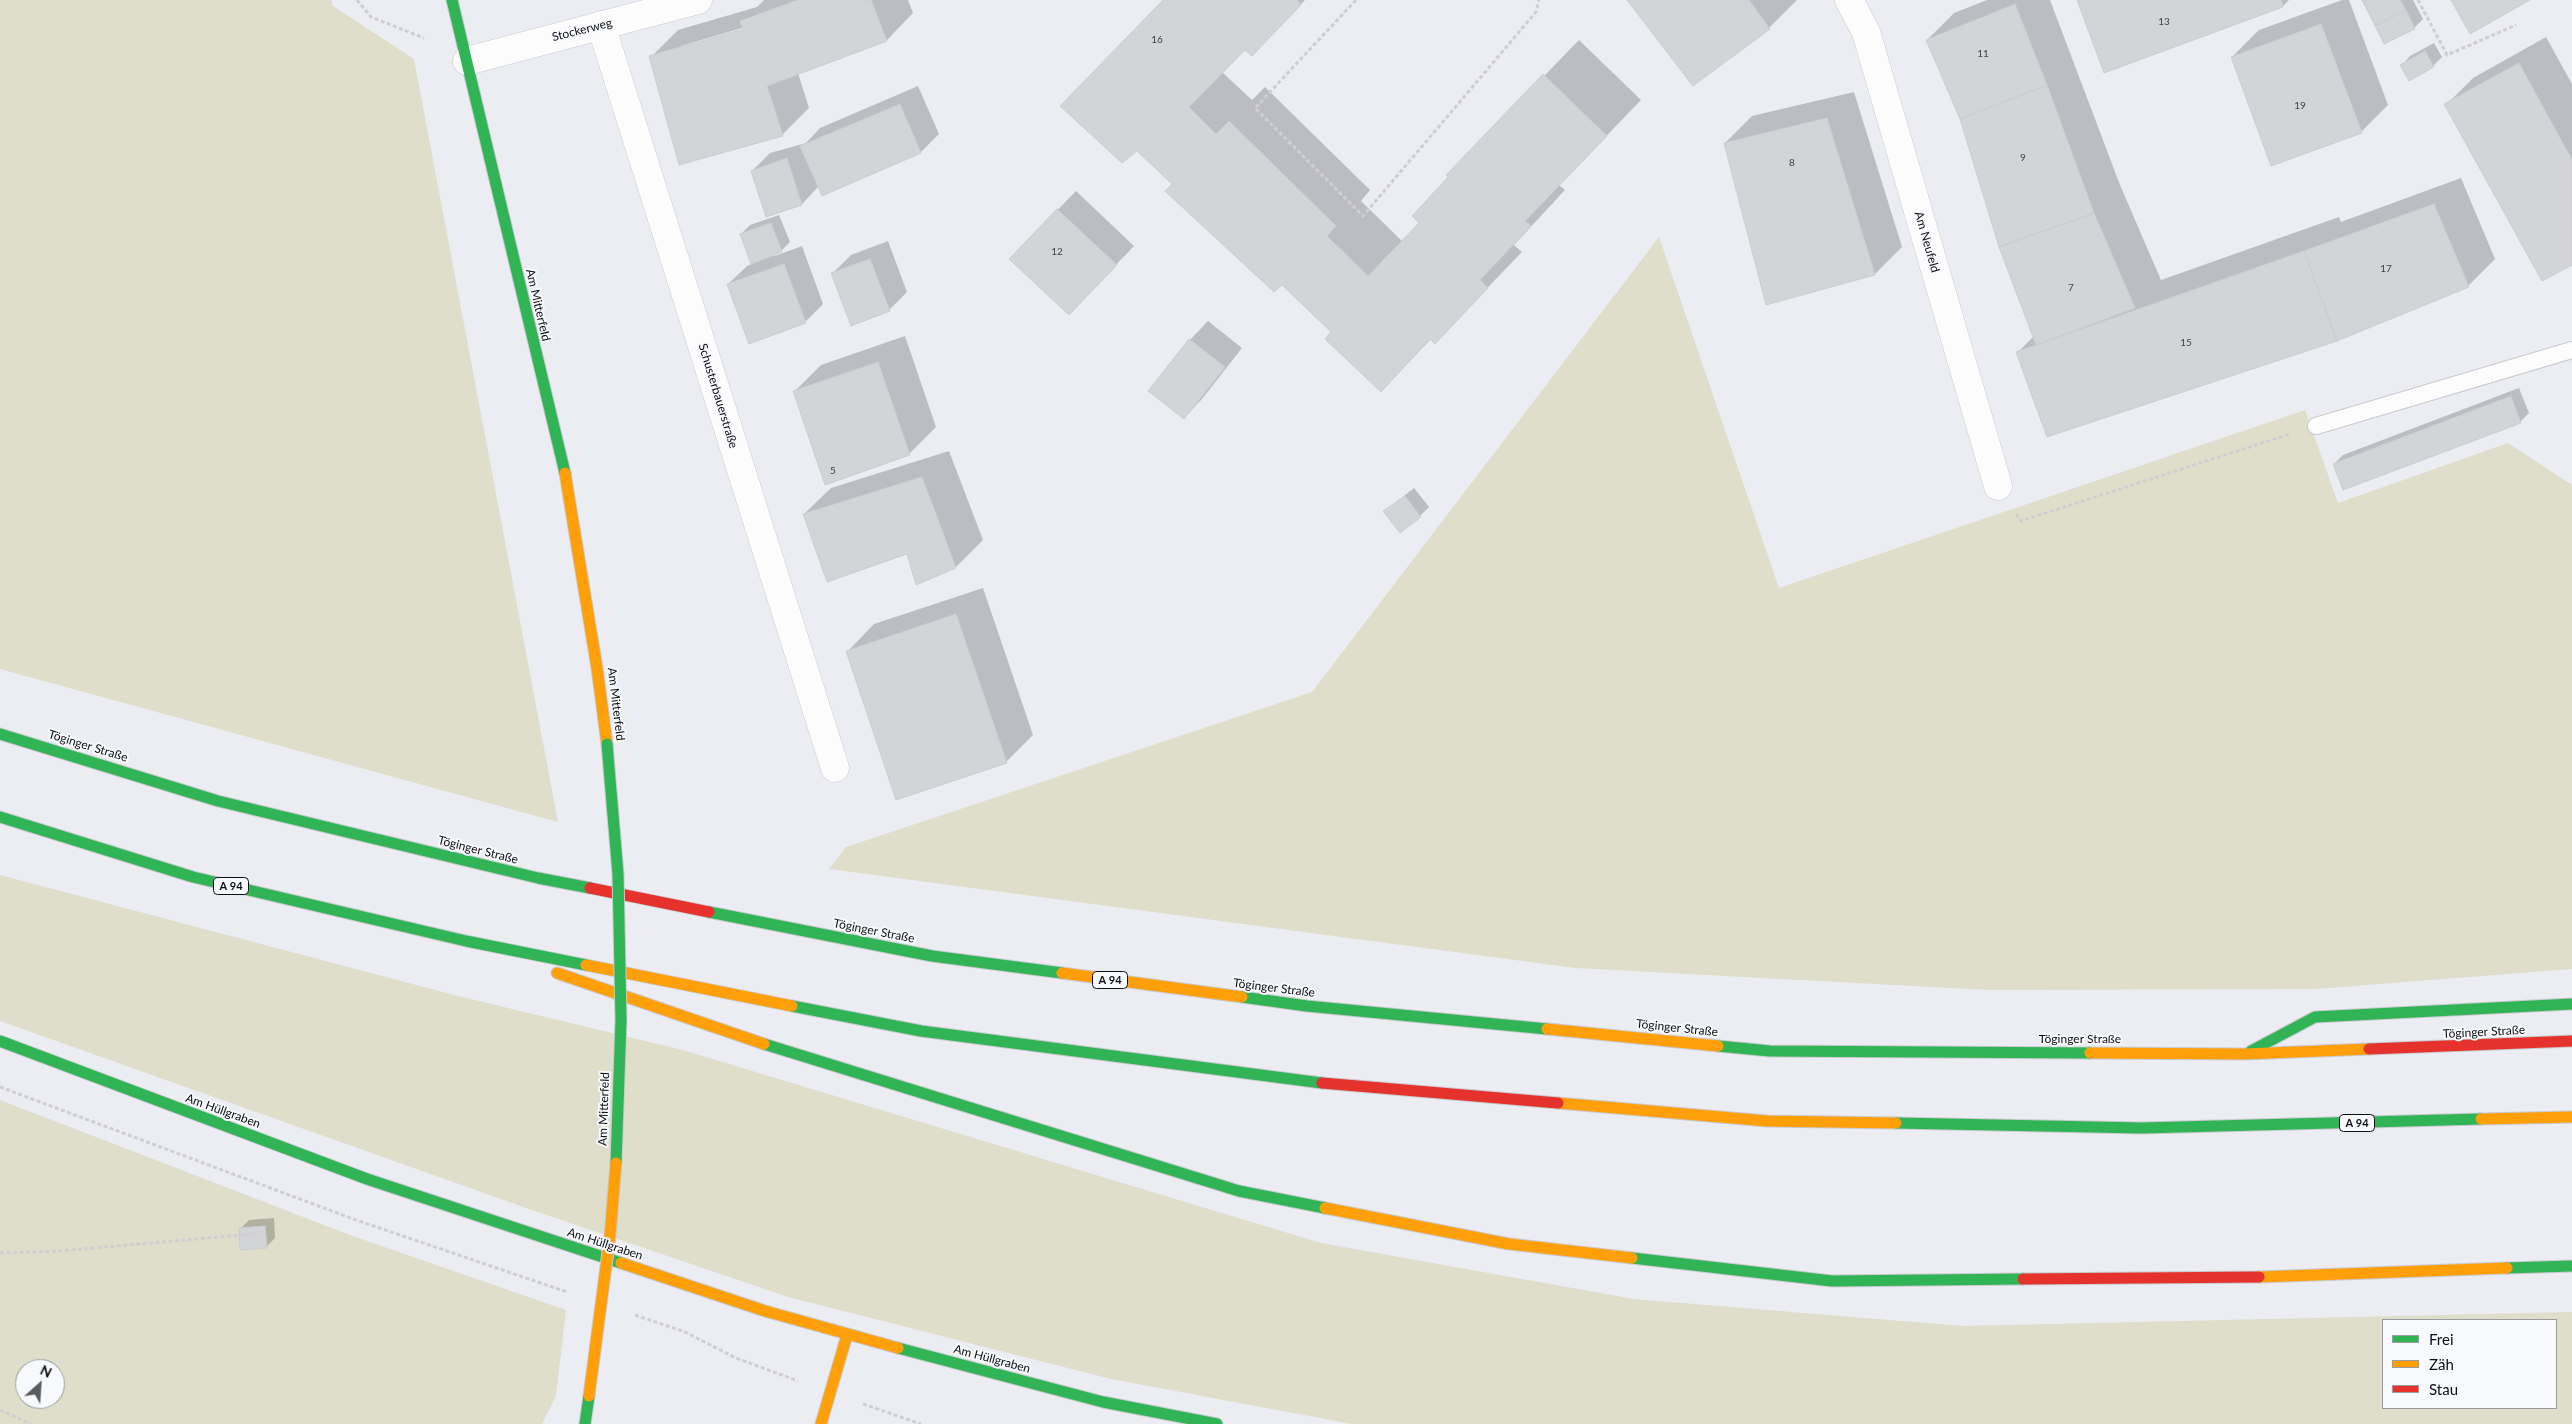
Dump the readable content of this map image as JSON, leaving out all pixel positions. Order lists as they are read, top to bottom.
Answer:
{
  "streets": {
    "main road": [
      "Am Mitterfeld",
      "Töginger Straße",
      "A 94",
      "Am Hüllgraben"
    ],
    "street": ["Stockerweg", "Am Neufeld", "Schusterbauerstraße"]
  },
  "crossings": [
    ["Stockerweg", "Am Mitterfeld"],
    ["Stockerweg", "Schusterbauerstraße"]
  ],
  "house_numbers": [
    "13",
    "16",
    "11",
    "19",
    "9",
    "8",
    "12",
    "17",
    "7",
    "15",
    "5"
  ],
  "legend": ["Frei", "Zäh", "Stau"],
  "north": "top right"
}
